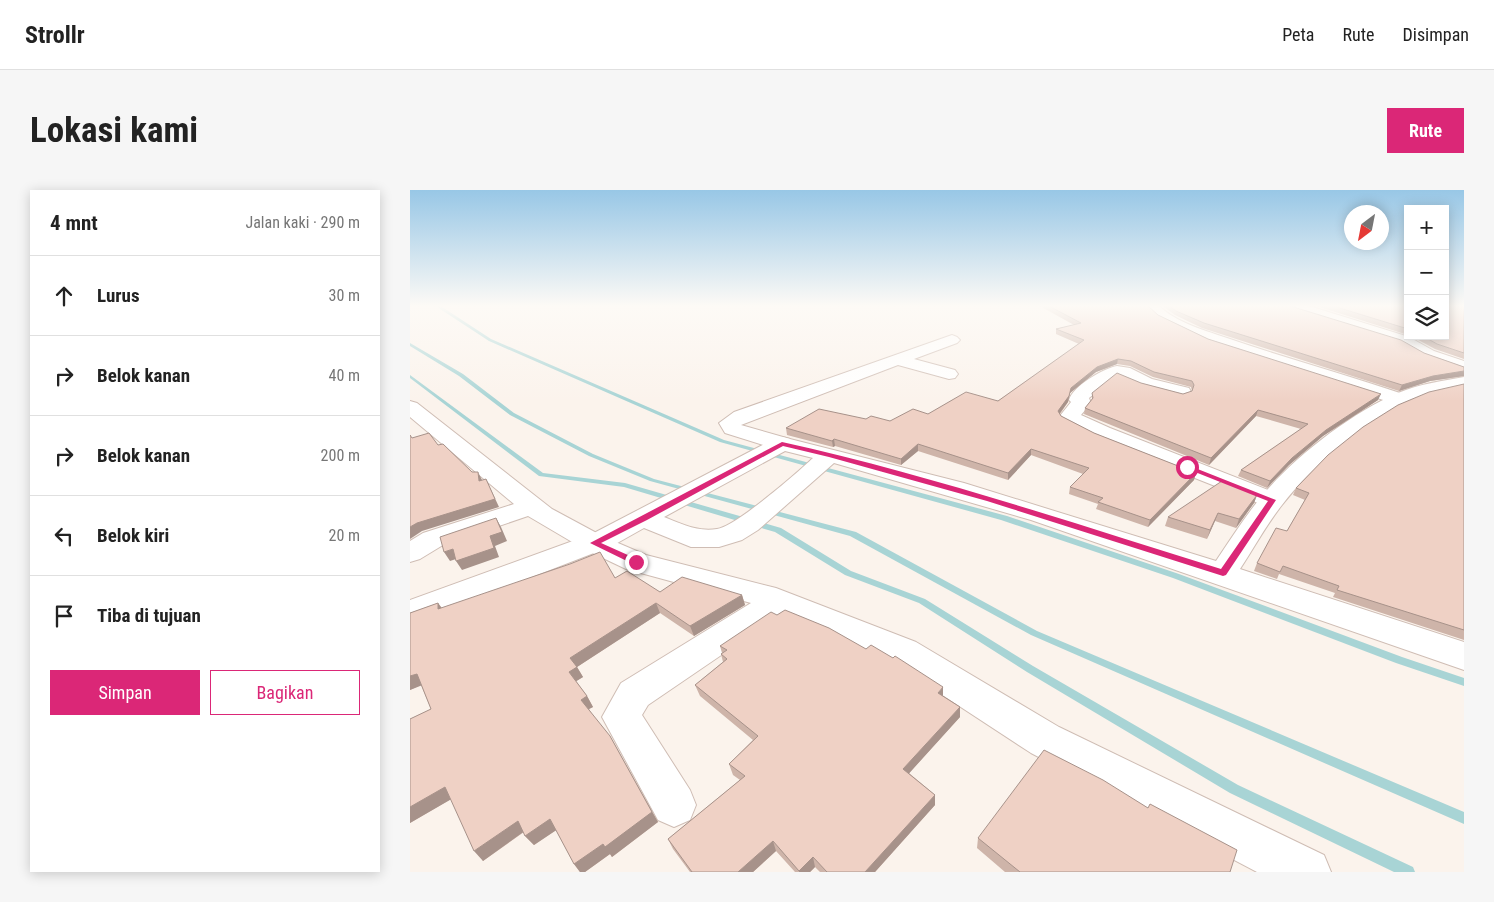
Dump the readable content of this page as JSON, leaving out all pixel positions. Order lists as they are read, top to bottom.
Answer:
{
  "north": "bottom left",
  "page": {
    "header": "Strollr",
    "nav": ["Peta", "Rute", "Disimpan"],
    "buttons": [
      "Rute",
      ["Simpan", "Bagikan"]
    ],
    "title": "Lokasi kami",
    "heading": ["4 mnt", "Jalan kaki · 290 m"],
    "map_buttons": ["+", "−"],
    "list": [
      ["Lurus", "30 m"],
      ["Belok kanan", "40 m"],
      ["Belok kanan", "200 m"],
      ["Belok kiri", "20 m"],
      "Tiba di tujuan"
    ]
  }
}
